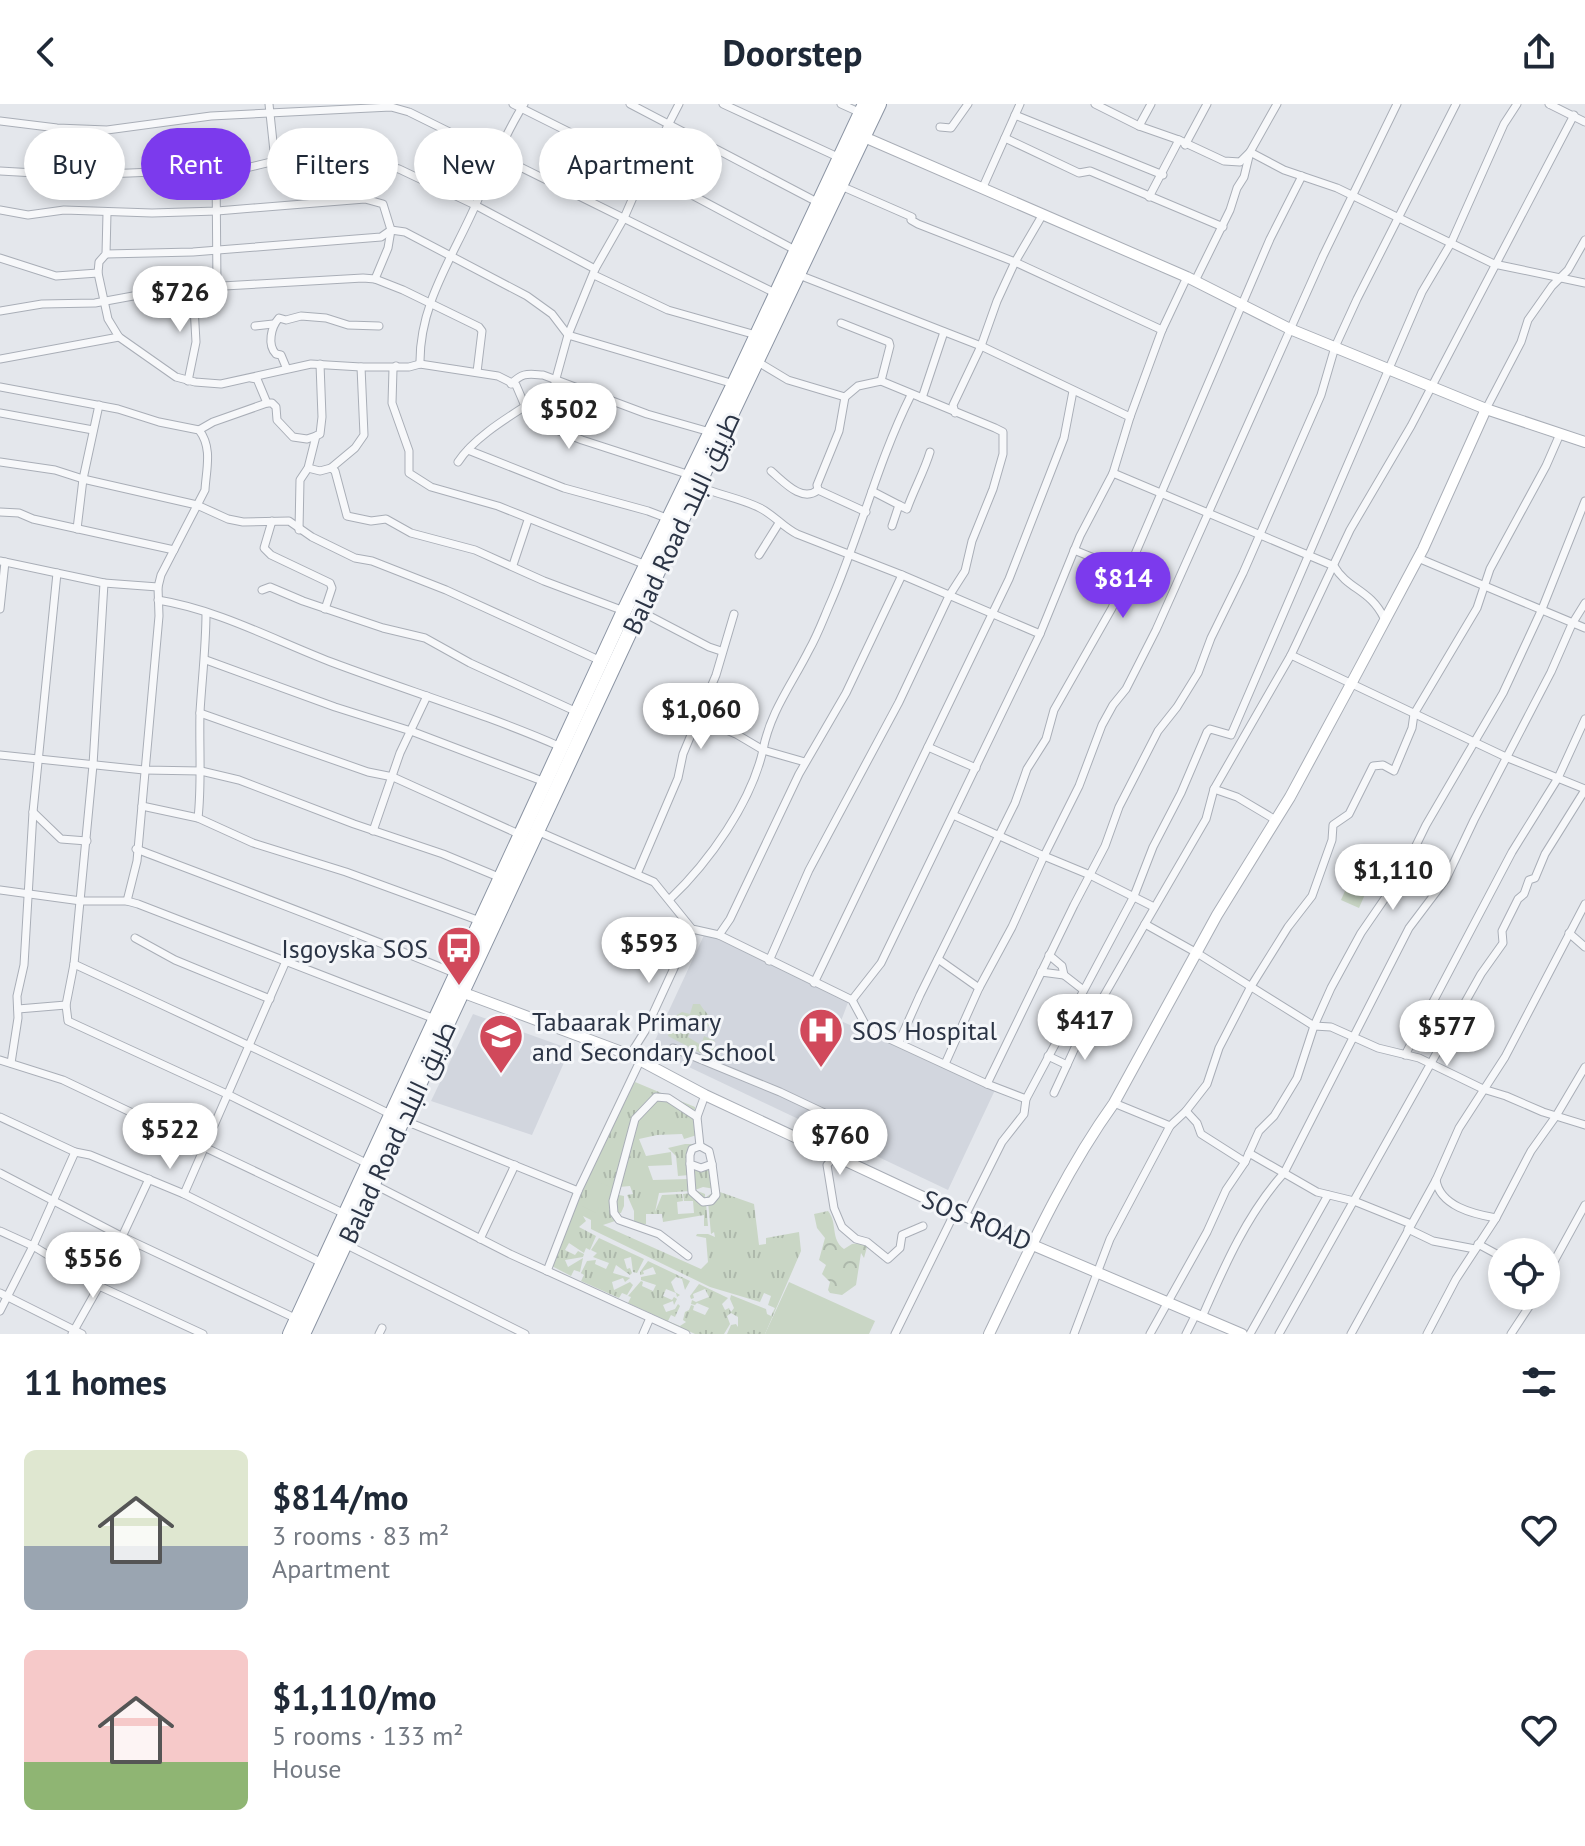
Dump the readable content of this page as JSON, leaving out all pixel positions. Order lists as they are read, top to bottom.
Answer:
{
  "streets": {
    "highway": ["Balad Road طريق البلد"],
    "street": ["SOS ROAD"]
  },
  "crossings": [
    ["Balad Road طريق البلد", "SOS ROAD"]
  ],
  "places": {
    "bus stop": ["Isgoyska SOS"],
    "hospital": ["SOS Hospital"],
    "school or university": ["Tabaarak Primary and Secondary School"]
  },
  "page": {
    "header": "Doorstep",
    "chip": [
      "Buy",
      "Rent",
      "Filters",
      "New",
      "Apartment"
    ],
    "price": [
      "$726",
      "$502",
      "$814",
      "$1,060",
      "$1,110",
      "$593",
      "$417",
      "$577",
      "$522",
      "$760",
      "$556"
    ],
    "heading": "11 homes",
    "list": [
      {
        "name": "$814/mo",
        "note": "3 rooms · 83 m² · Apartment"
      },
      {
        "name": "$1,110/mo",
        "note": "5 rooms · 133 m² · House"
      }
    ]
  }
}
